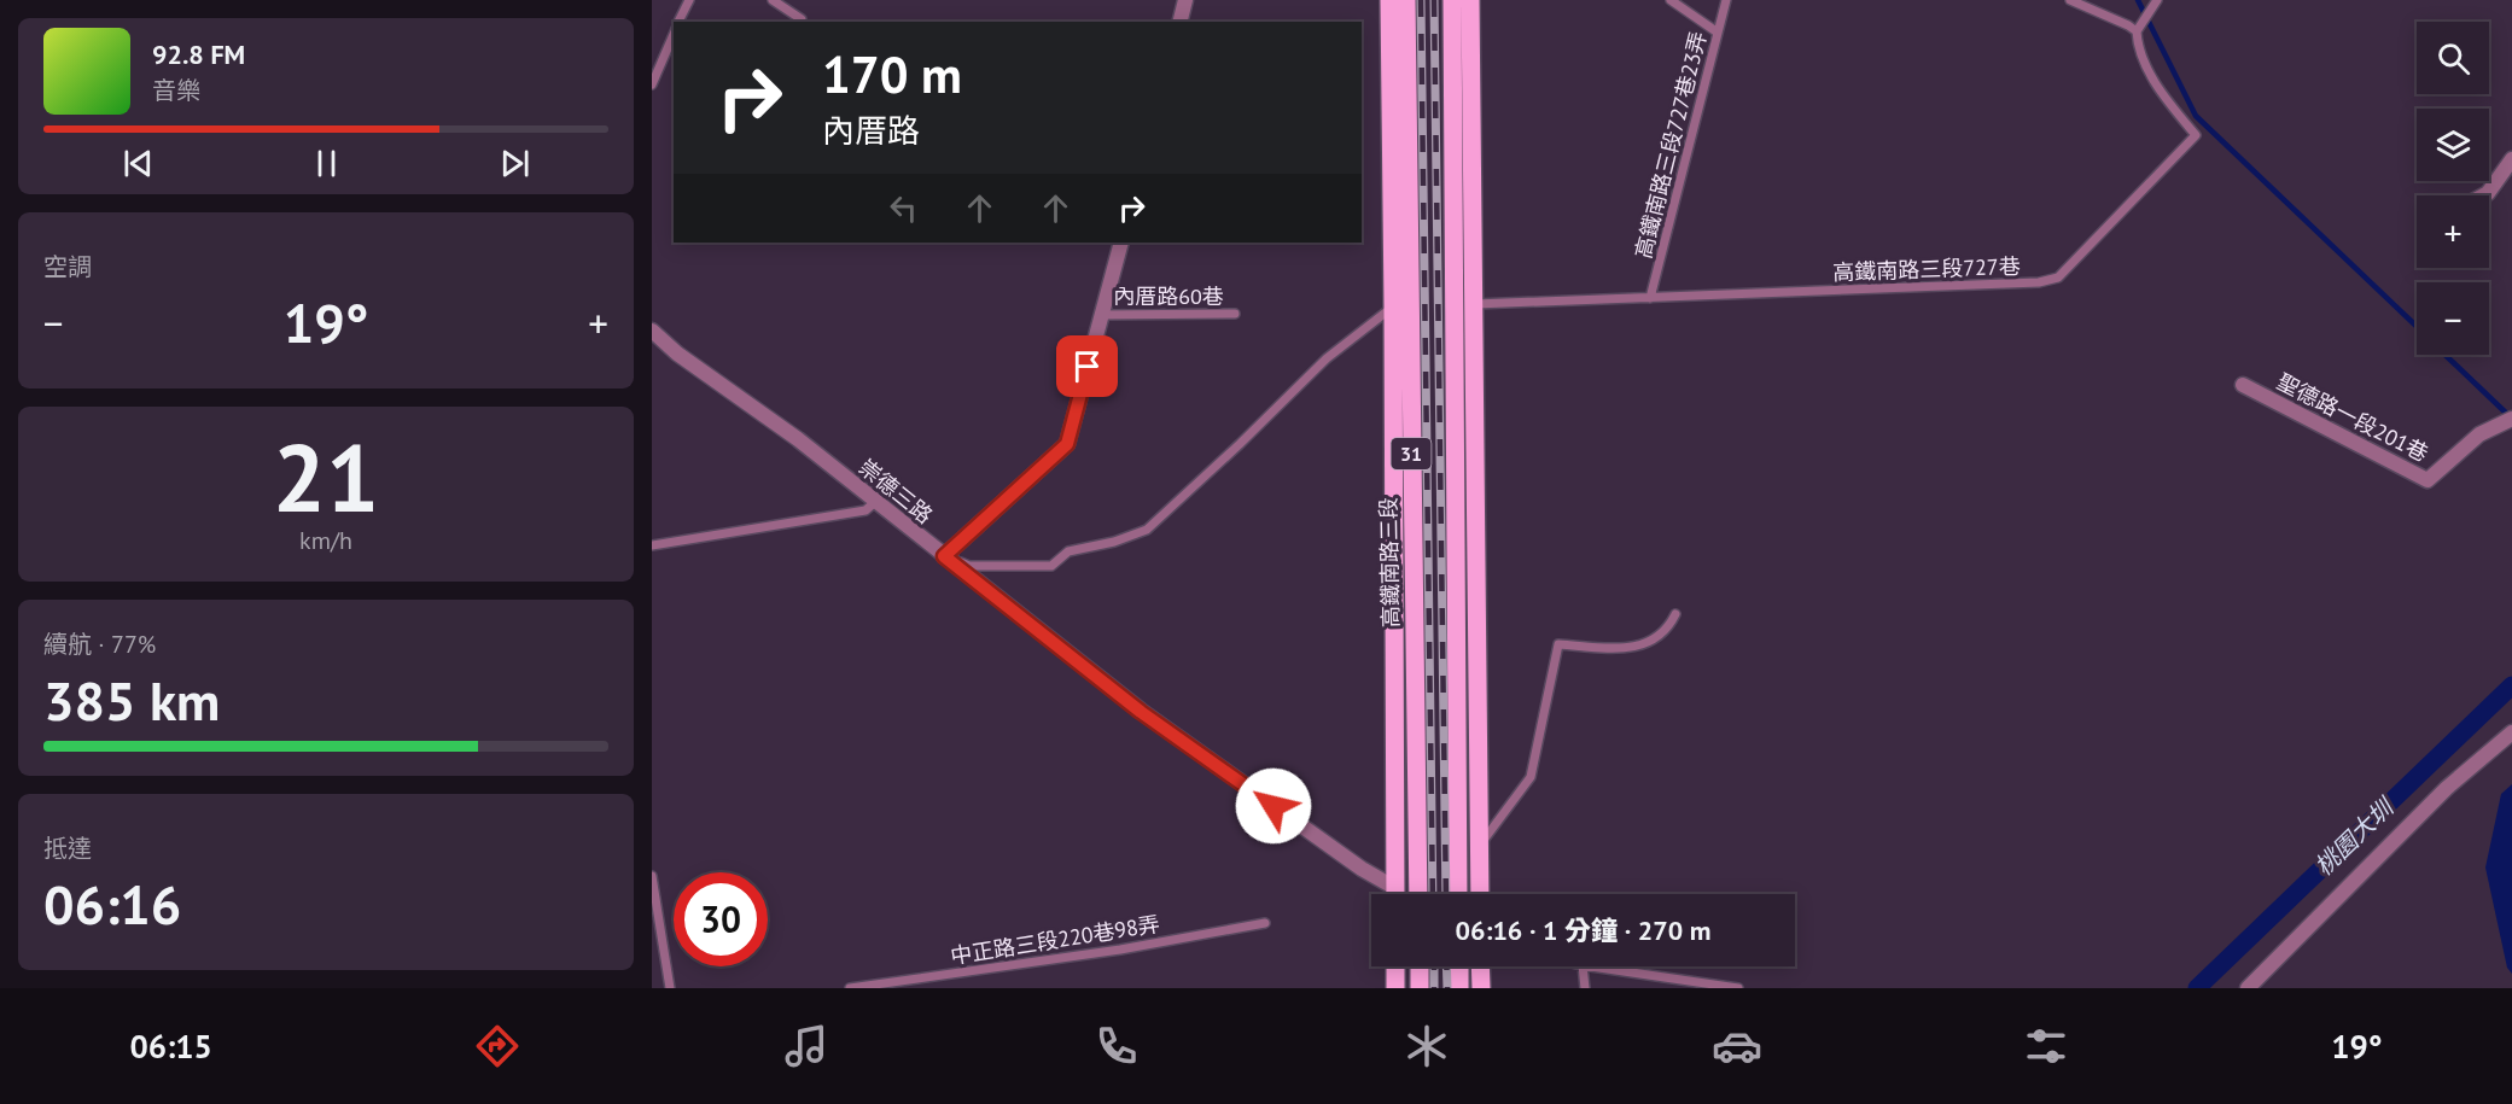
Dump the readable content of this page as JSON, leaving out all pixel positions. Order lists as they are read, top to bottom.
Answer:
{
  "streets": {
    "main road": ["31", "高鐵南路三段"],
    "street": ["聖德路一段201巷", "崇德三路"],
    "lane": [
      "高鐵南路三段727巷23弄",
      "高鐵南路三段727巷",
      "內厝路60巷",
      "中正路三段220巷98弄"
    ]
  },
  "crossings": [
    ["高鐵南路三段727巷23弄", "高鐵南路三段727巷"]
  ],
  "water": ["桃園大圳"],
  "page": {
    "map_buttons": ["+", "−"],
    "turn": ["170 m", "內厝路"],
    "song": ["92.8 FM", "音樂"],
    "tile": [
      "空調",
      ["21", "km/h"],
      ["續航 · 77%", "385 km"],
      ["抵達", "06:16"]
    ],
    "heat": ["−", "19°", "+"],
    "limit": "30",
    "trip": "06:16 · 1 分鐘 · 270 m",
    "tabs": ["06:15", "19°"]
  }
}
